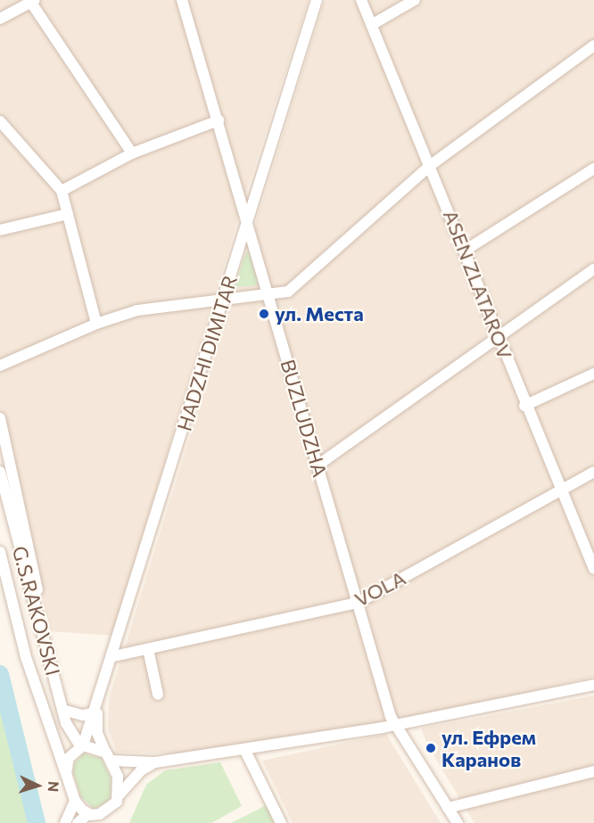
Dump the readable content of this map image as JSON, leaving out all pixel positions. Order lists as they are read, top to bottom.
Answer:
{
  "streets": {
    "street": [
      "ASEN ZLATAROV",
      "HADZHI DIMITAR",
      "BUZLUDZHA",
      "VOLA",
      "G.S.RAKOVSKI"
    ]
  },
  "crossings": [
    ["ASEN ZLATAROV", "VOLA"],
    ["HADZHI DIMITAR", "BUZLUDZHA"],
    ["HADZHI DIMITAR", "VOLA"],
    ["BUZLUDZHA", "VOLA"]
  ],
  "places": ["ул. Места", "ул. Ефрем Каранов"],
  "north": "right"
}
